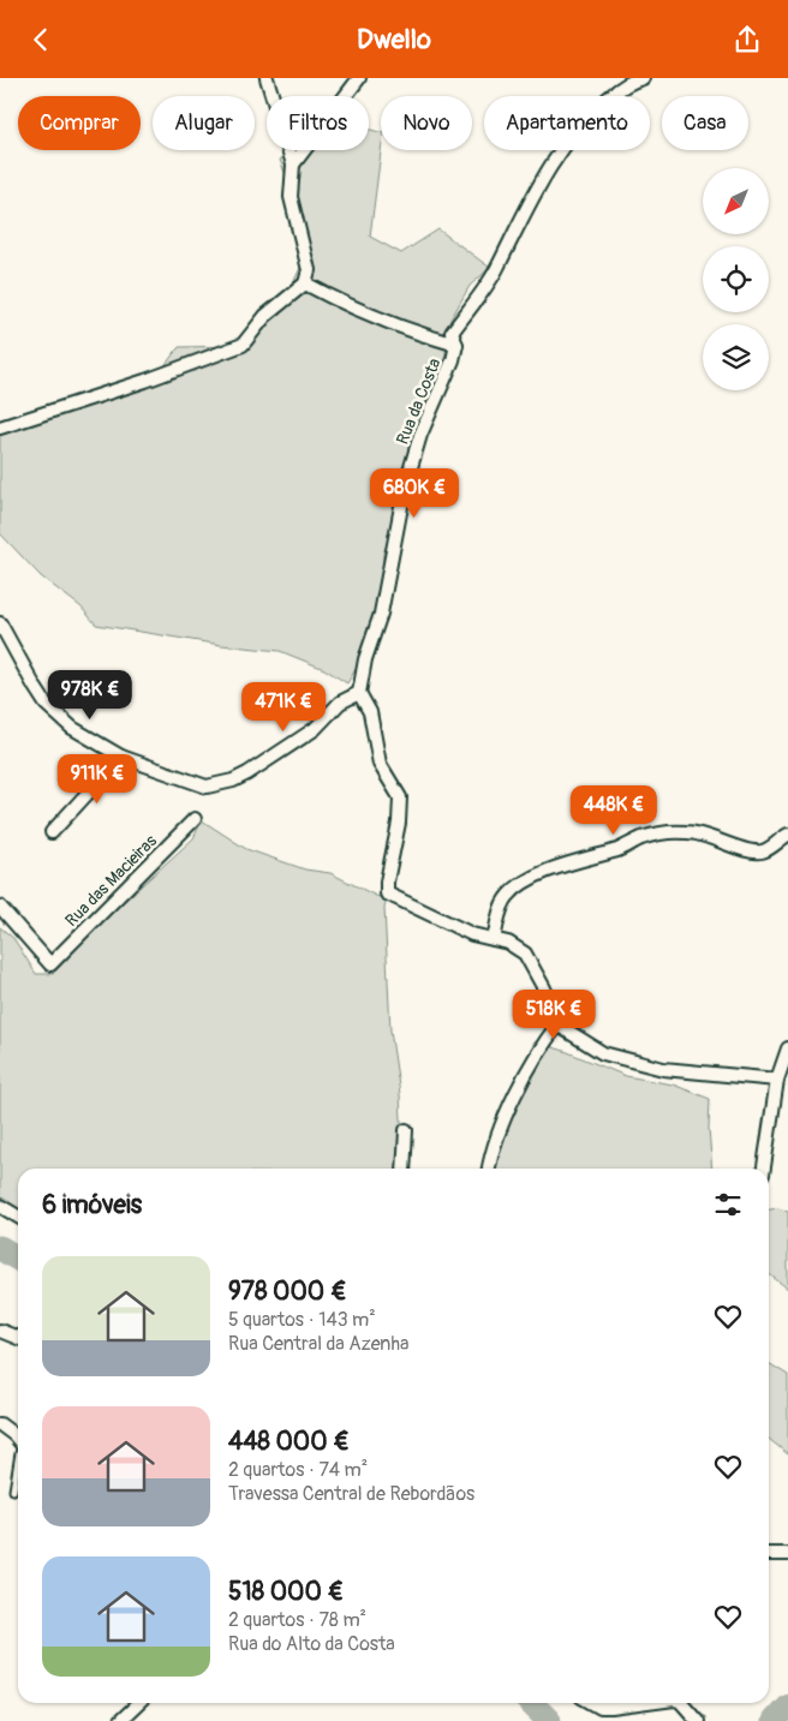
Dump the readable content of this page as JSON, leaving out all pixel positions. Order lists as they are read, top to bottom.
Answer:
{
  "streets": {
    "street": ["Rua da Costa", "Rua das Macieiras"]
  },
  "north": "bottom left",
  "page": {
    "header": "Dwello",
    "chip": [
      "Comprar",
      "Alugar",
      "Filtros",
      "Novo",
      "Apartamento",
      "Casa"
    ],
    "price": [
      "680K €",
      "978K €",
      "471K €",
      "911K €",
      "448K €",
      "518K €"
    ],
    "heading": "6 imóveis",
    "list": [
      {
        "name": "978 000 €",
        "note": "5 quartos · 143 m² · Rua Central da Azenha"
      },
      {
        "name": "448 000 €",
        "note": "2 quartos · 74 m² · Travessa Central de Rebordãos"
      },
      {
        "name": "518 000 €",
        "note": "2 quartos · 78 m² · Rua do Alto da Costa"
      }
    ]
  }
}
